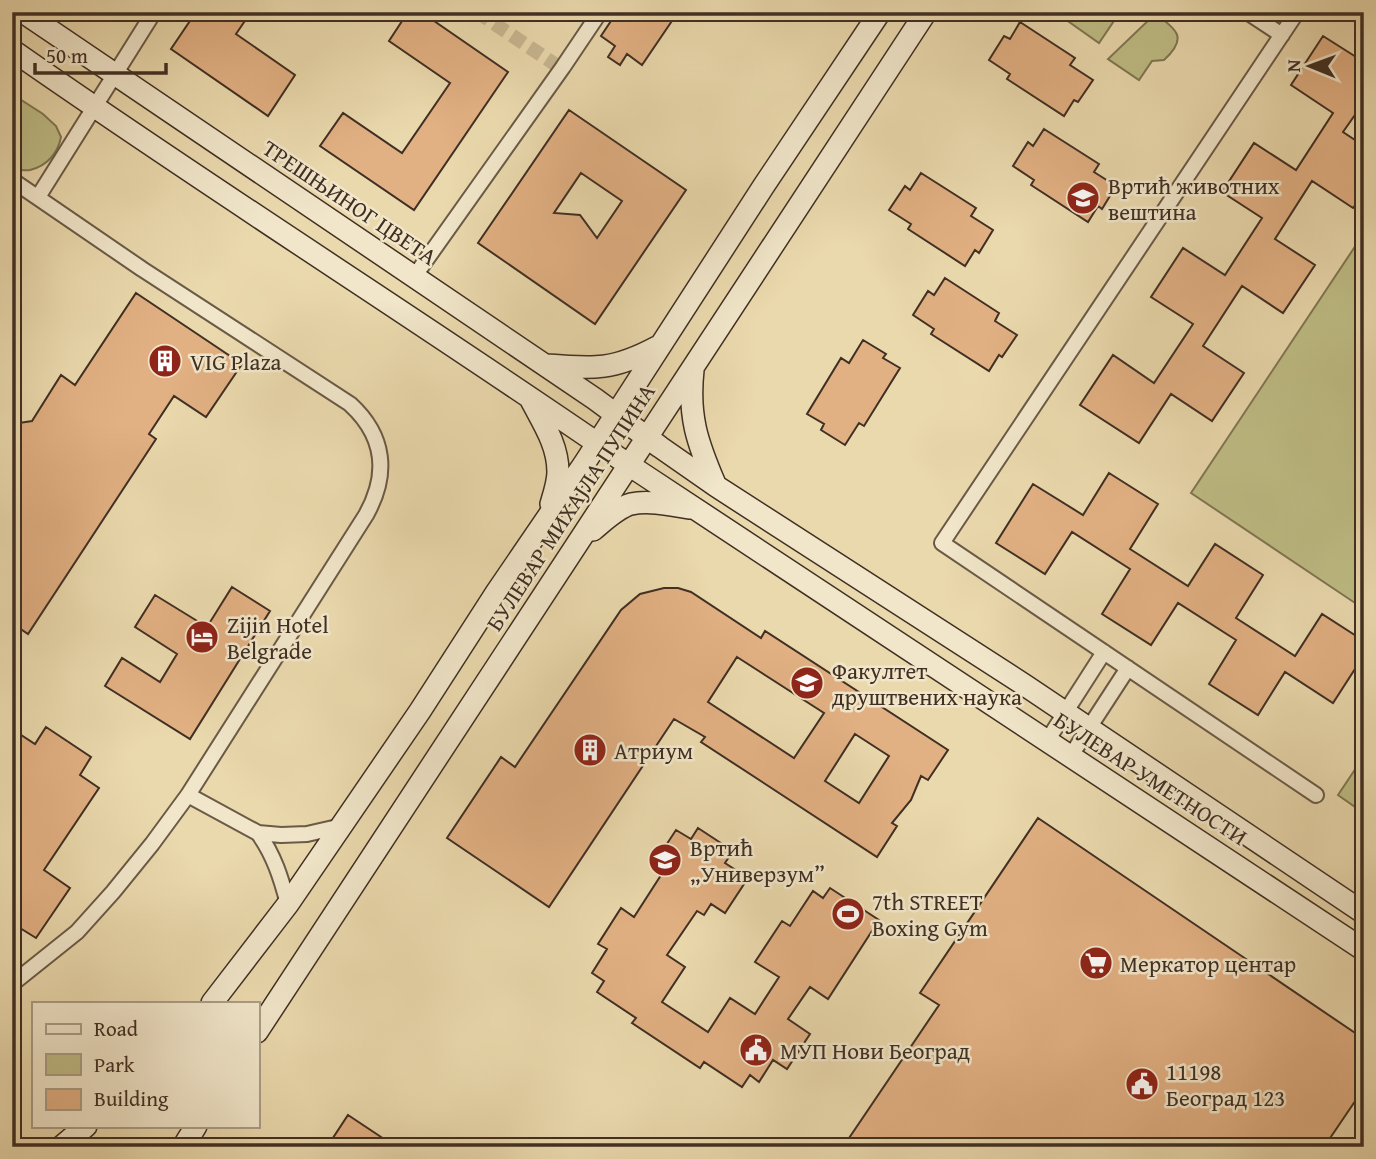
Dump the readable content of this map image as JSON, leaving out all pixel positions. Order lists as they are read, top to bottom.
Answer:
{
  "streets": {
    "street": ["ТРЕШЊИНОГ ЦВЕТА", "БУЛЕВАР МИХАЈЛА ПУПИНА", "БУЛЕВАР УМЕТНОСТИ"]
  },
  "crossings": [
    ["ТРЕШЊИНОГ ЦВЕТА", "БУЛЕВАР МИХАЈЛА ПУПИНА"],
    ["ТРЕШЊИНОГ ЦВЕТА", "БУЛЕВАР УМЕТНОСТИ"],
    ["БУЛЕВАР МИХАЈЛА ПУПИНА", "БУЛЕВАР УМЕТНОСТИ"]
  ],
  "places": {
    "school or university": ["Вртић животних вештина", "Факултет друштвених наука", "Вртић „Универзум”"],
    "building": ["VIG Plaza", "Атриум"],
    "hotel": ["Zijin Hotel Belgrade"],
    "sports": ["7th STREET Boxing Gym"],
    "supermarket": ["Меркатор центар"],
    "public building": ["МУП Нови Београд", "11198 Београд 123"]
  },
  "legend": ["Road", "Park", "Building"],
  "scale_bar": "50 m",
  "north": "left"
}
